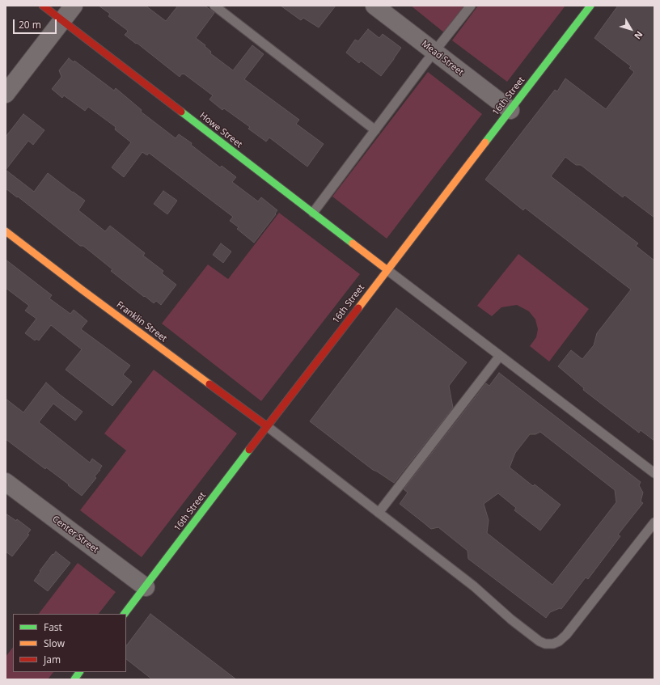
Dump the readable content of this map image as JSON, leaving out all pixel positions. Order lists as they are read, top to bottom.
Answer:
{
  "streets": {
    "street": [
      "Mead Street",
      "16th Street",
      "Howe Street",
      "Franklin Street",
      "Center Street"
    ]
  },
  "crossings": [
    ["Mead Street", "16th Street"],
    ["16th Street", "Howe Street"],
    ["16th Street", "Franklin Street"],
    ["16th Street", "Center Street"]
  ],
  "legend": ["Fast", "Slow", "Jam"],
  "scale_bar": "20 m",
  "north": "bottom right"
}
